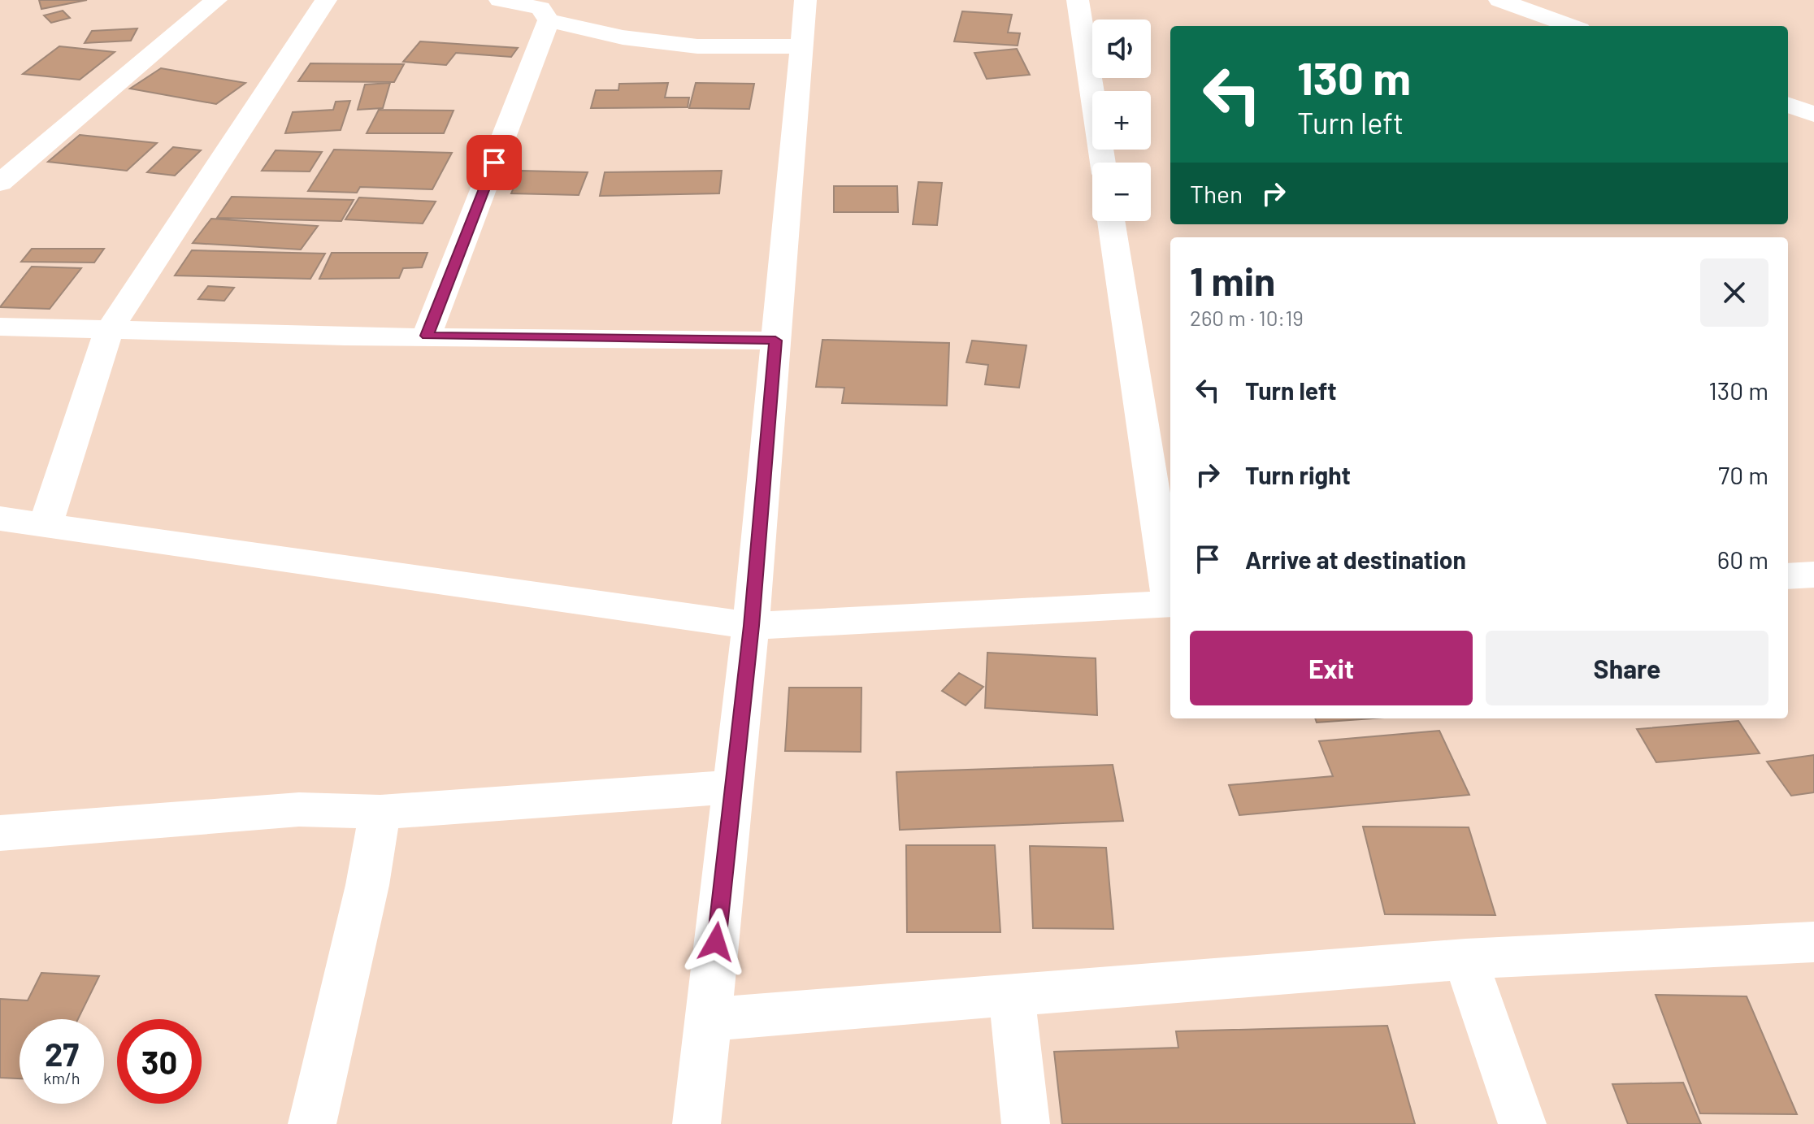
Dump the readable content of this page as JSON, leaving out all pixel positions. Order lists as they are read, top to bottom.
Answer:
{
  "page": {
    "map_buttons": ["+", "−"],
    "turn": ["130 m", "Turn left"],
    "then": "Then",
    "heading": ["1 min", "260 m · 10:19"],
    "list": [
      {
        "name": "Turn left",
        "value": "130 m"
      },
      {
        "name": "Turn right",
        "value": "70 m"
      },
      {
        "name": "Arrive at destination",
        "value": "60 m"
      }
    ],
    "buttons": ["Exit", "Share"],
    "speed": "27 km/h",
    "limit": "30"
  }
}
